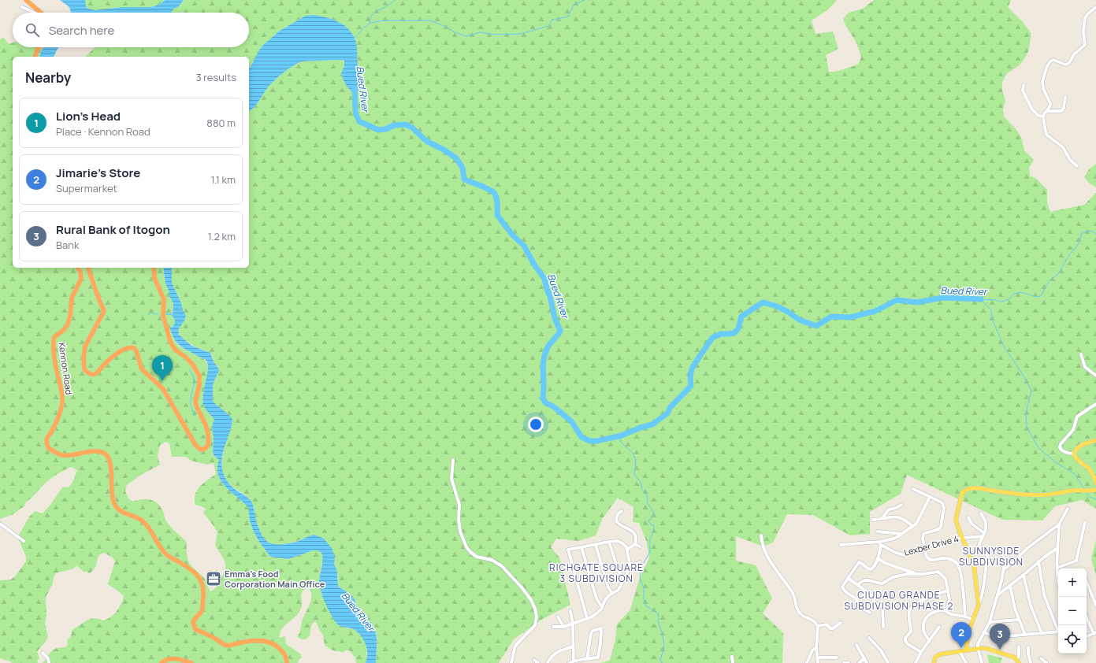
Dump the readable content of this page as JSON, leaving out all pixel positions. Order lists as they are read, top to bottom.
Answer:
{
  "streets": {
    "highway": ["Kennon Road"],
    "street": ["Lexber Drive 4"]
  },
  "districts": ["SUNNYSIDE SUBDIVISION", "RICHGATE SQUARE 3 SUBDIVISION", "CIUDAD GRANDE SUBDIVISION PHASE 2"],
  "water": ["Bued River"],
  "places": {
    "office": ["Emma's Food Corporation Main Office"]
  },
  "page": {
    "search": "Search here",
    "heading": ["Nearby", "3 results"],
    "list": [
      {
        "mark": "1",
        "name": "Lion's Head",
        "note": "Place · Kennon Road",
        "value": "880 m"
      },
      {
        "mark": "2",
        "name": "Jimarie's Store",
        "note": "Supermarket",
        "value": "1.1 km"
      },
      {
        "mark": "3",
        "name": "Rural Bank of Itogon",
        "note": "Bank",
        "value": "1.2 km"
      }
    ],
    "pins": ["1", "2", "3"],
    "map_buttons": ["+", "−"]
  }
}
